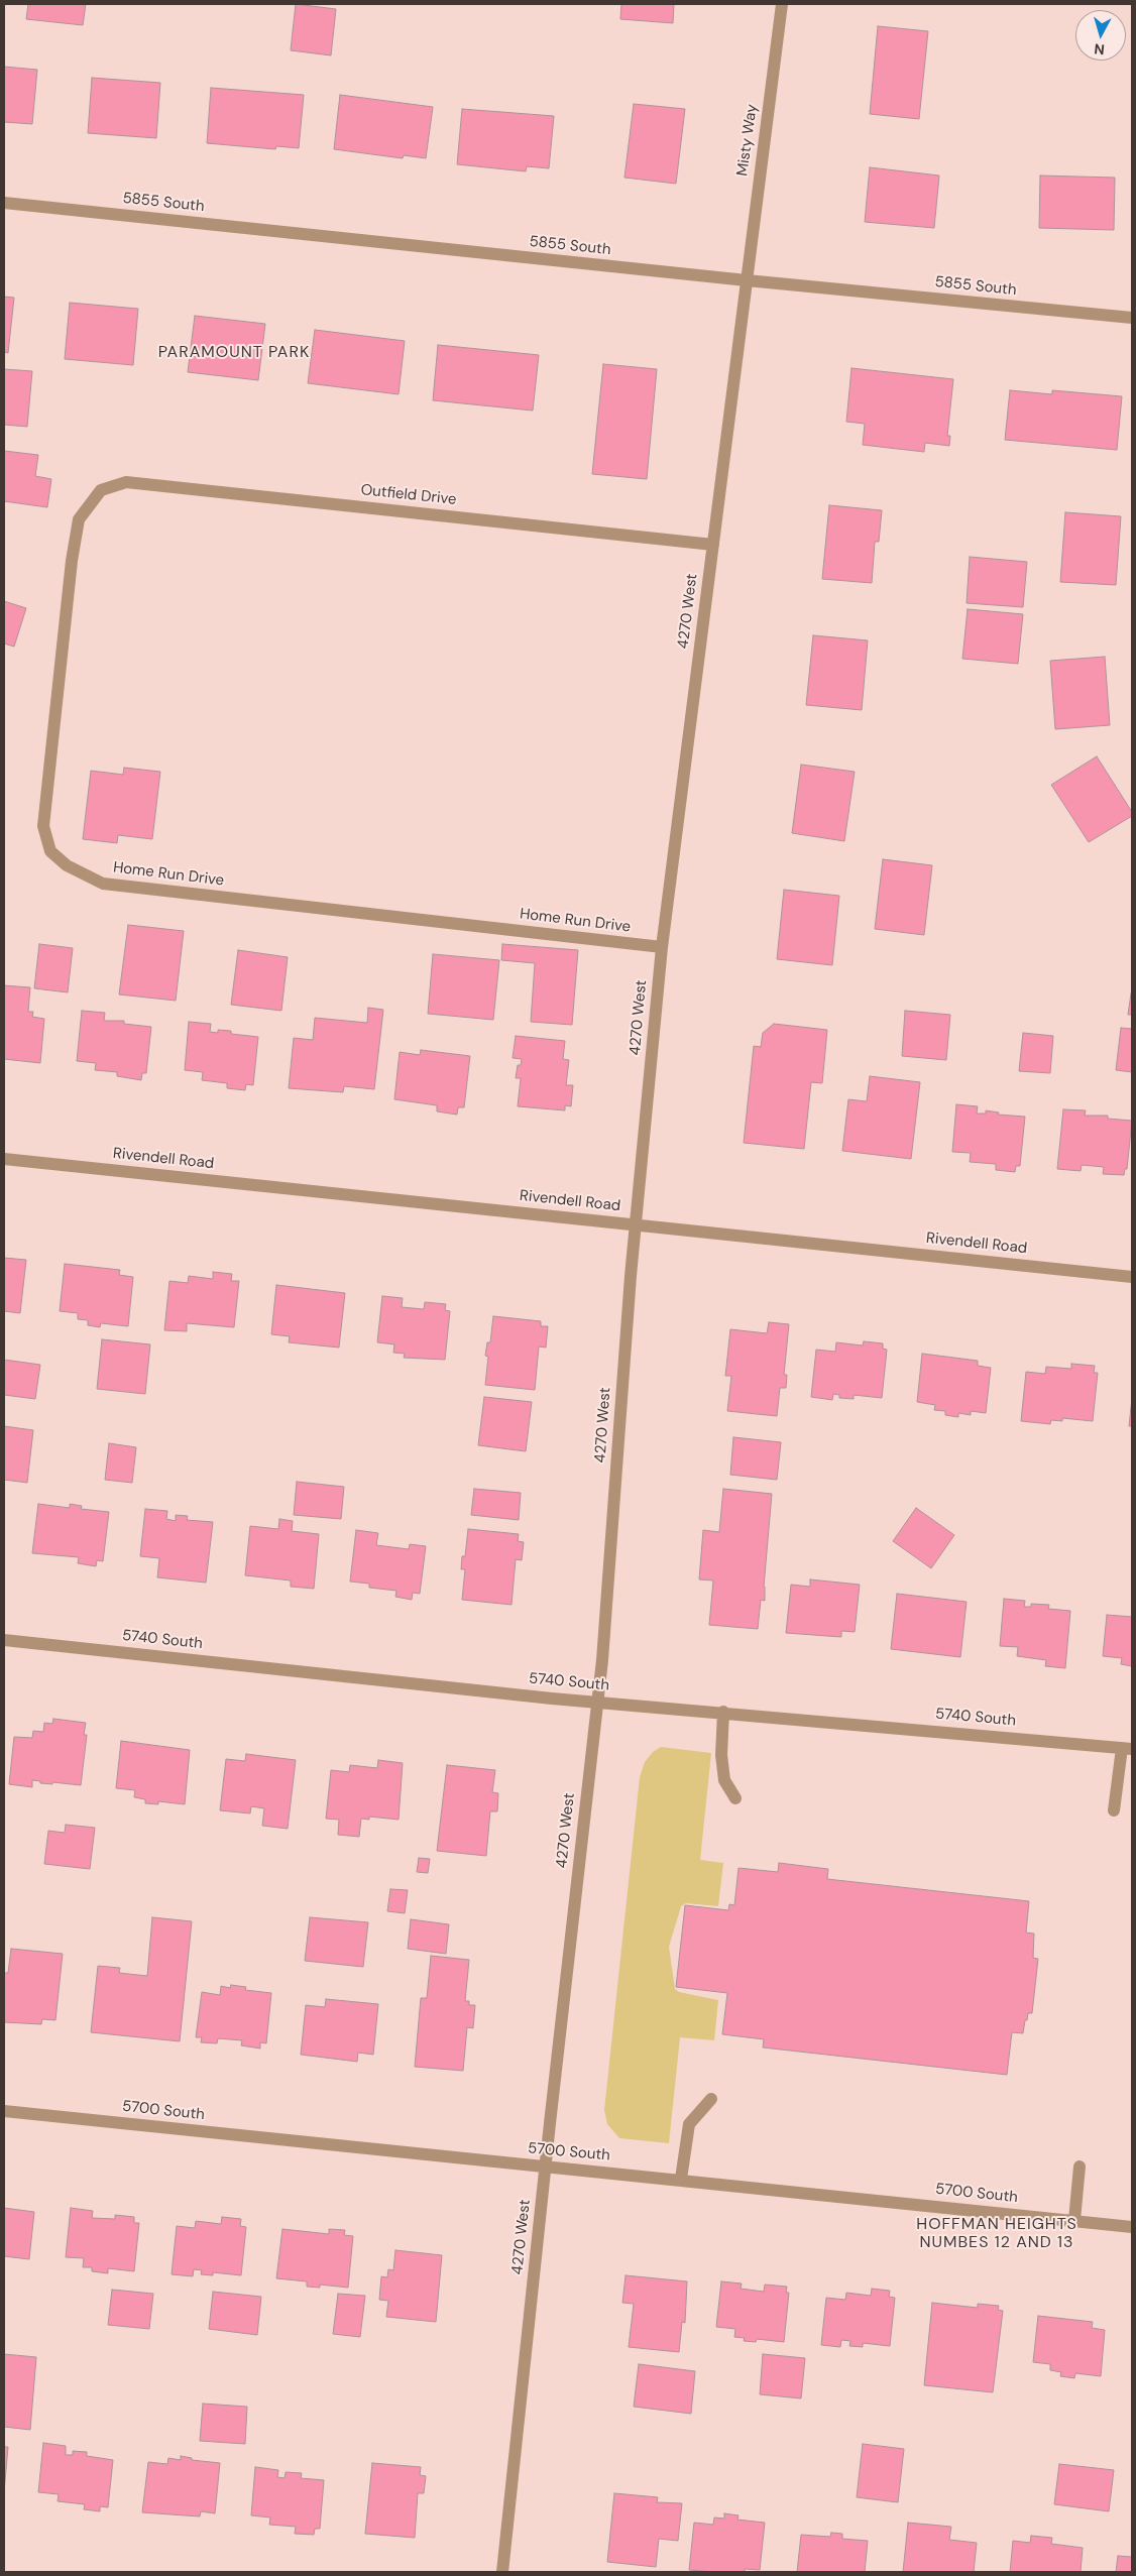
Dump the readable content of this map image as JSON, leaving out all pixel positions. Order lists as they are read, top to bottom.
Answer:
{
  "streets": {
    "street": [
      "Misty Way",
      "5855 South",
      "Outfield Drive",
      "4270 West",
      "Home Run Drive",
      "Rivendell Road",
      "5740 South",
      "5700 South"
    ]
  },
  "crossings": [
    ["Misty Way", "5855 South"],
    ["Misty Way", "4270 West"],
    ["5855 South", "4270 West"],
    ["Outfield Drive", "4270 West"],
    ["Outfield Drive", "Home Run Drive"],
    ["4270 West", "Home Run Drive"],
    ["4270 West", "Rivendell Road"],
    ["4270 West", "5740 South"],
    ["4270 West", "5700 South"]
  ],
  "districts": ["PARAMOUNT PARK", "HOFFMAN HEIGHTS NUMBES 12 AND 13"],
  "north": "bottom"
}
